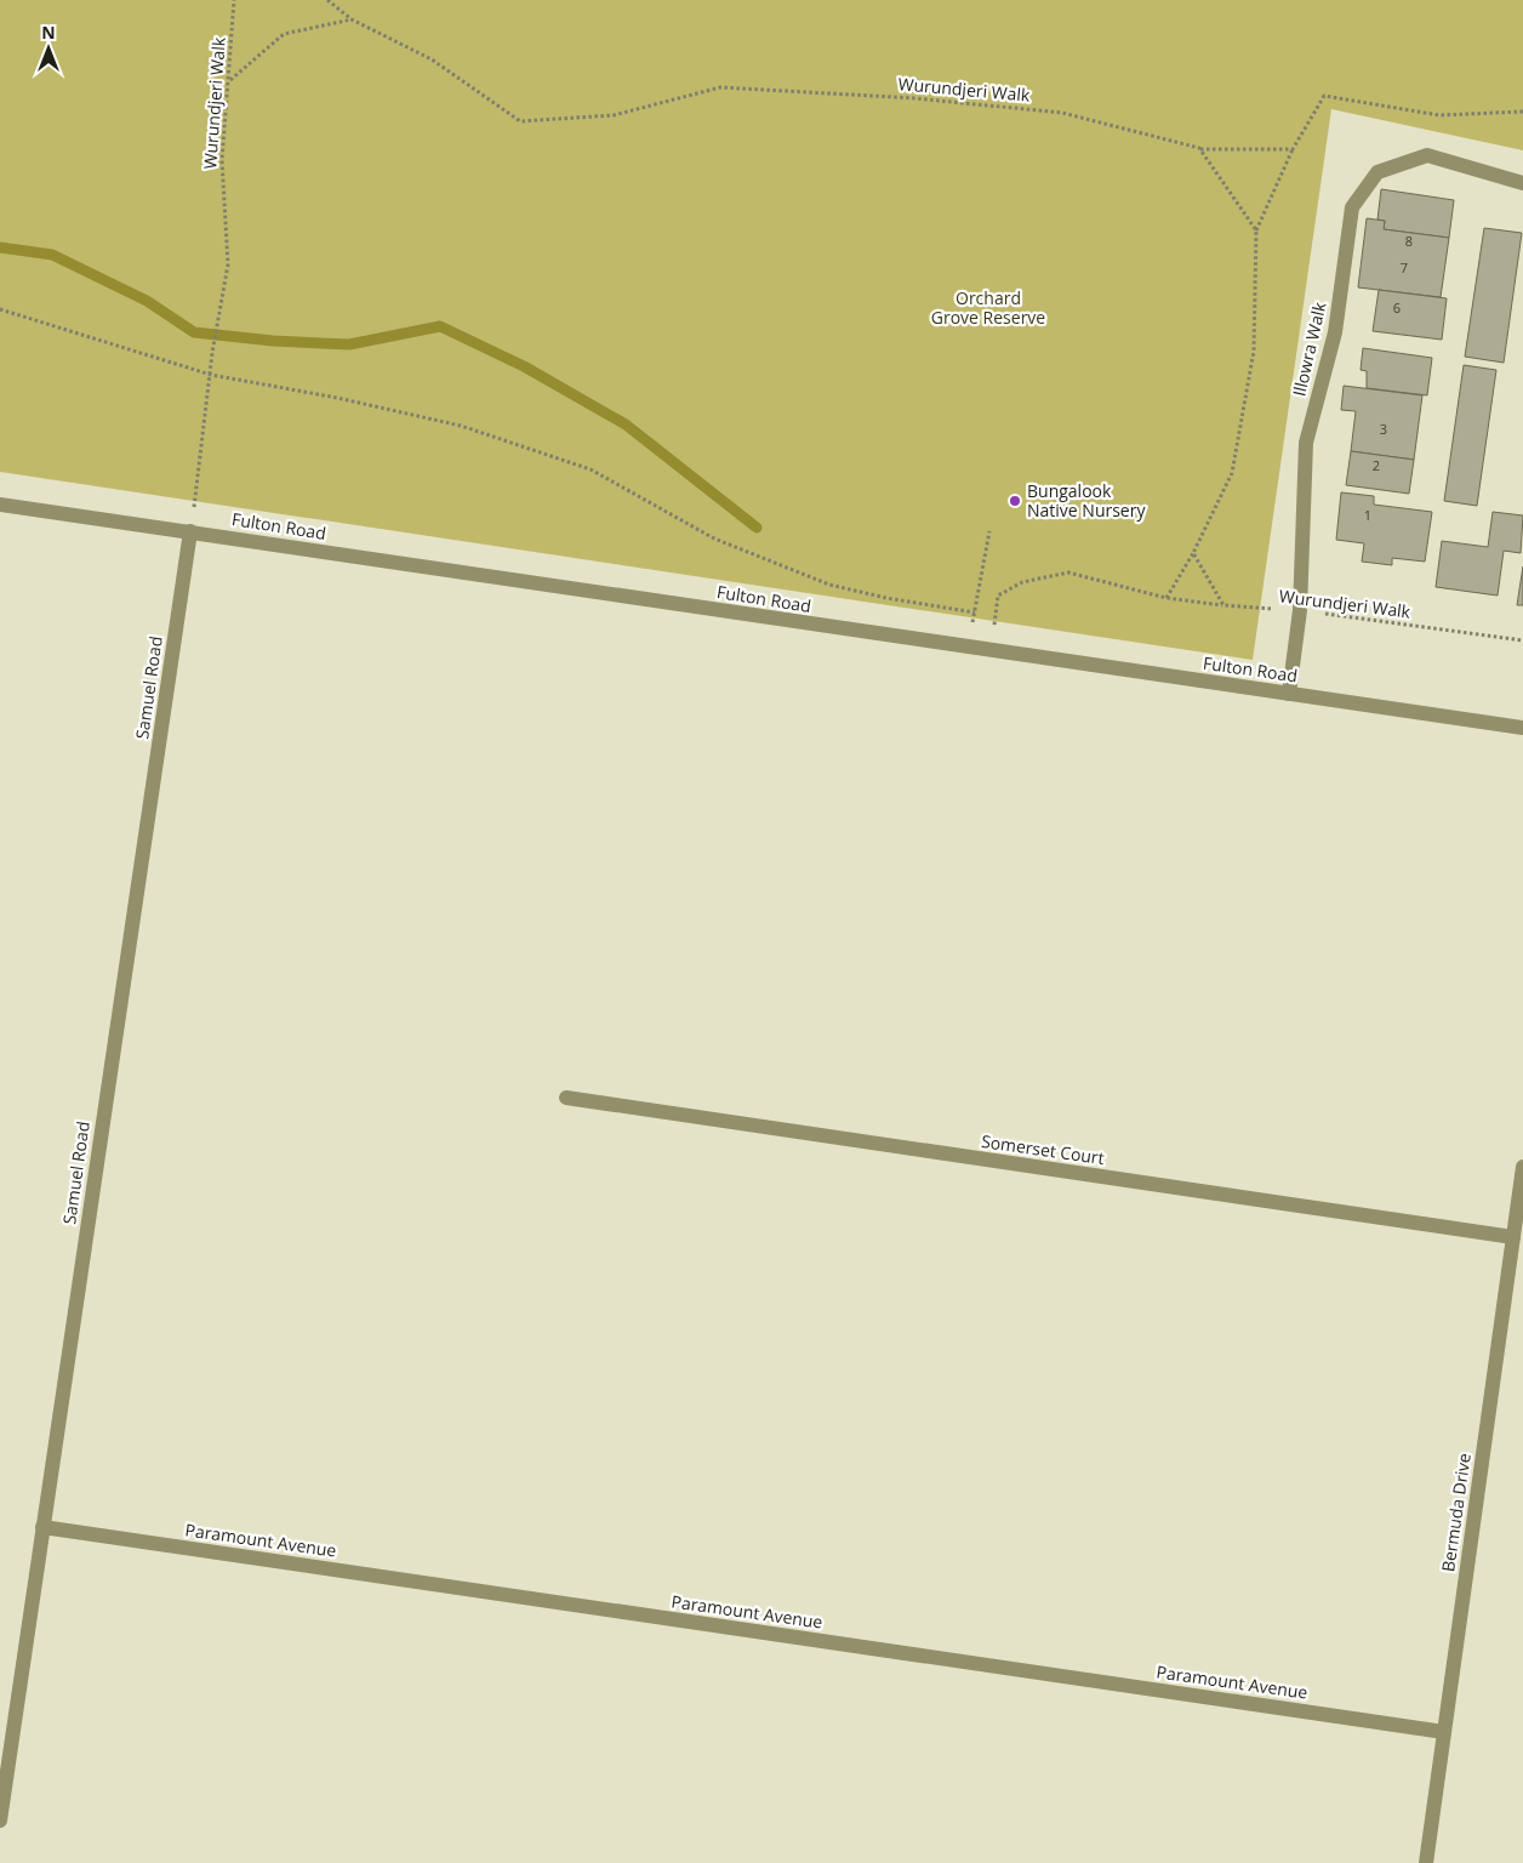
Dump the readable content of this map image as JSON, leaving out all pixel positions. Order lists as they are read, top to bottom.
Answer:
{
  "streets": {
    "street": [
      "Illowra Walk",
      "Fulton Road",
      "Samuel Road",
      "Somerset Court",
      "Bermuda Drive",
      "Paramount Avenue"
    ],
    "path": ["Wurundjeri Walk"]
  },
  "crossings": [
    ["Wurundjeri Walk", "Illowra Walk"],
    ["Wurundjeri Walk", "Fulton Road"],
    ["Wurundjeri Walk", "Samuel Road"],
    ["Illowra Walk", "Fulton Road"],
    ["Fulton Road", "Samuel Road"],
    ["Samuel Road", "Paramount Avenue"],
    ["Somerset Court", "Bermuda Drive"],
    ["Bermuda Drive", "Paramount Avenue"]
  ],
  "parks": ["Orchard Grove Reserve"],
  "places": ["Bungalook Native Nursery"],
  "house_numbers": [
    "8",
    "7",
    "6",
    "3",
    "2",
    "1"
  ],
  "north": "top"
}
